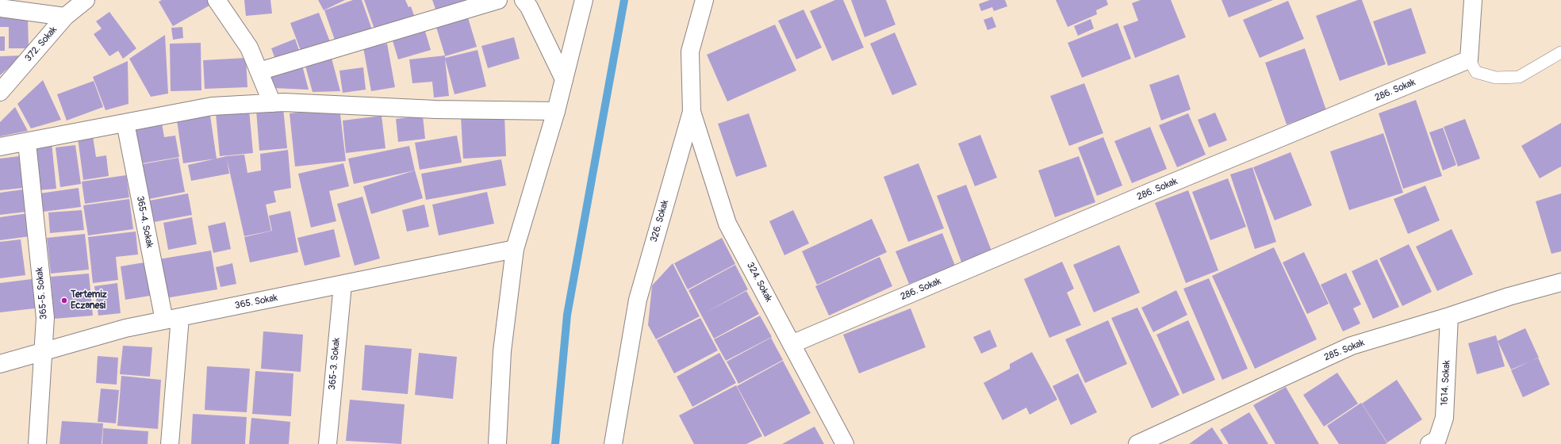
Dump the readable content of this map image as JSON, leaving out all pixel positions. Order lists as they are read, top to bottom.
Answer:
{
  "streets": {
    "street": [
      "372. Sokak",
      "286. Sokak",
      "326. Sokak",
      "365-4. Sokak",
      "324. Sokak",
      "365-5. Sokak",
      "365. Sokak",
      "285. Sokak",
      "365-3. Sokak",
      "1614. Sokak"
    ]
  },
  "crossings": [
    ["286. Sokak", "324. Sokak"],
    ["326. Sokak", "324. Sokak"],
    ["365-4. Sokak", "365. Sokak"],
    ["365-5. Sokak", "365. Sokak"],
    ["365. Sokak", "365-3. Sokak"],
    ["285. Sokak", "1614. Sokak"]
  ],
  "places": ["Tertemiz Eczanesi"]
}
